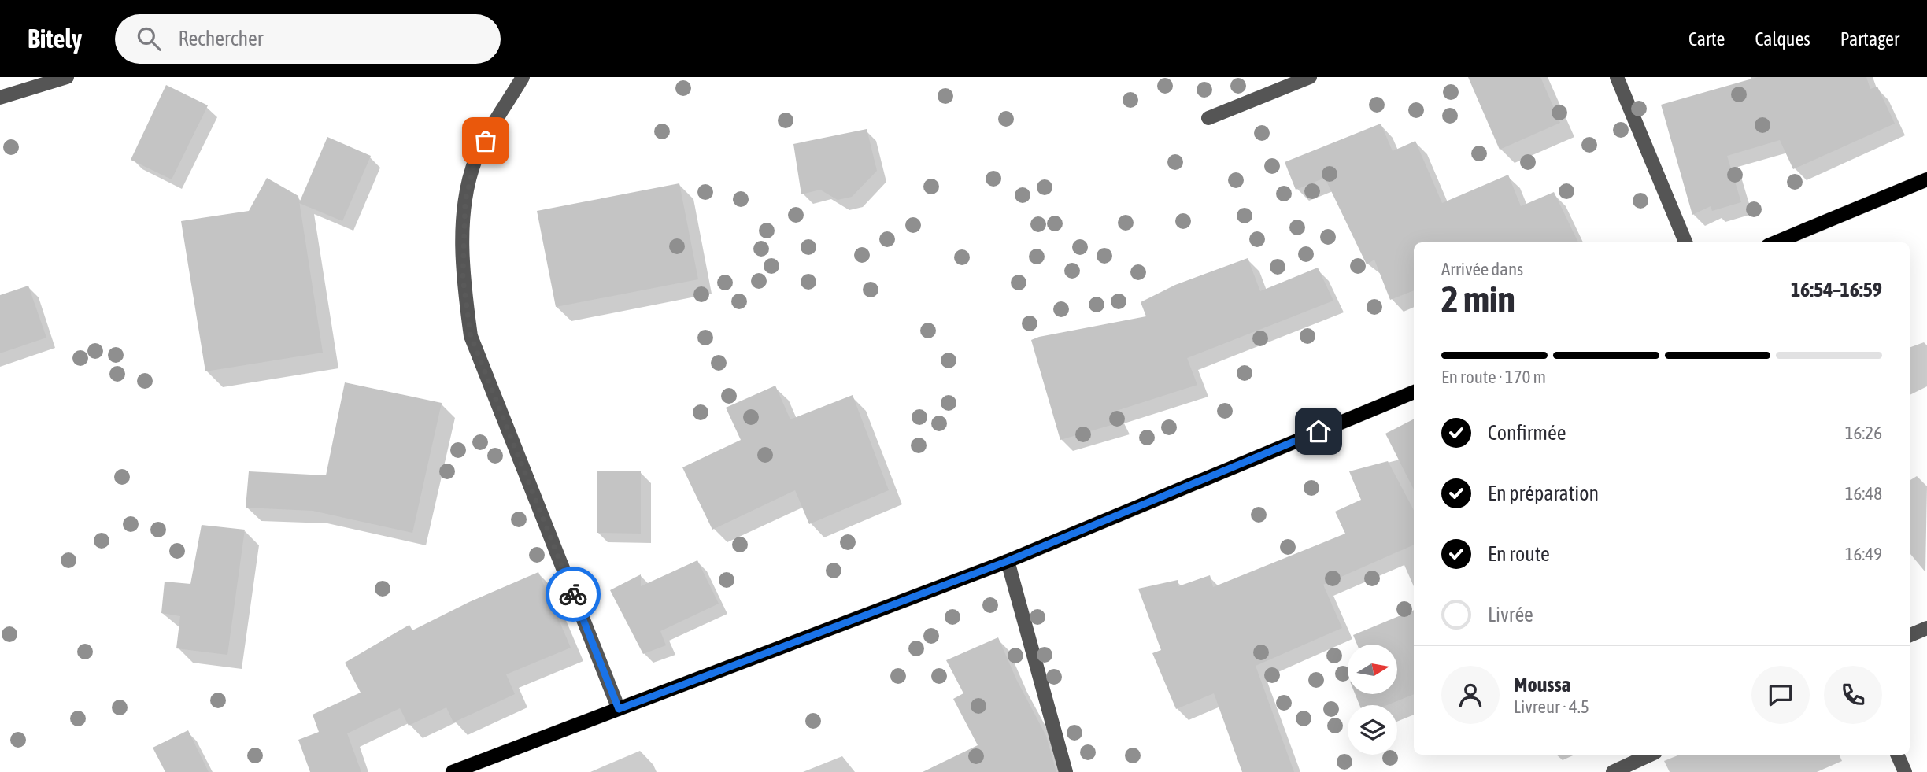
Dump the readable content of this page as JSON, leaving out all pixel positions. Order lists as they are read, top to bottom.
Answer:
{
  "north": "right",
  "page": {
    "header": "Bitely",
    "search": "Rechercher",
    "nav": ["Carte", "Calques", "Partager"],
    "heading": ["2 min", "Arrivée dans", "16:54–16:59"],
    "panel": ["Moussa", "Livreur · 4.5"],
    "bar": "En route · 170 m",
    "list": [
      ["Confirmée", "16:26"],
      ["En préparation", "16:48"],
      ["En route", "16:49"],
      "Livrée"
    ]
  }
}
